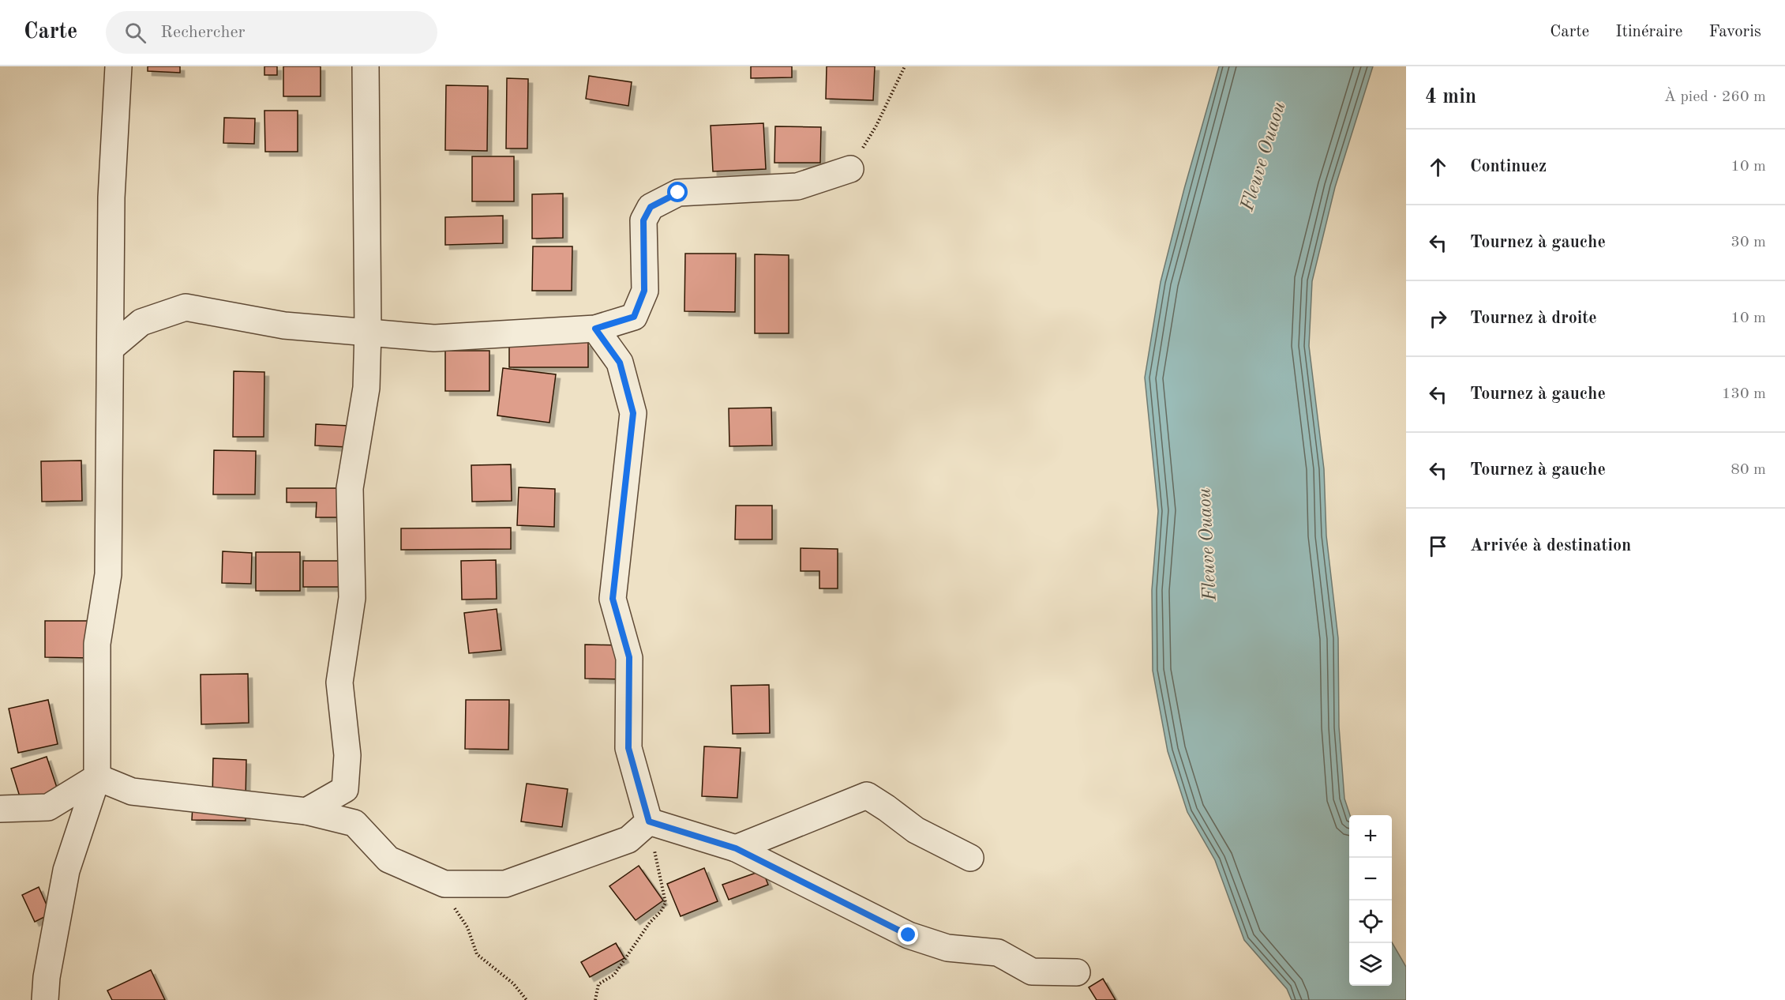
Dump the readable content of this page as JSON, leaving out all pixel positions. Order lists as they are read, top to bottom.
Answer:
{
  "water": ["Fleuve Ouaou"],
  "page": {
    "header": "Carte",
    "search": "Rechercher",
    "nav": ["Carte", "Itinéraire", "Favoris"],
    "heading": ["4 min", "À pied · 260 m"],
    "list": [
      ["Continuez", "10 m"],
      ["Tournez à gauche", "30 m"],
      ["Tournez à droite", "10 m"],
      ["Tournez à gauche", "130 m"],
      ["Tournez à gauche", "80 m"],
      "Arrivée à destination"
    ],
    "map_buttons": ["+", "−"]
  }
}
